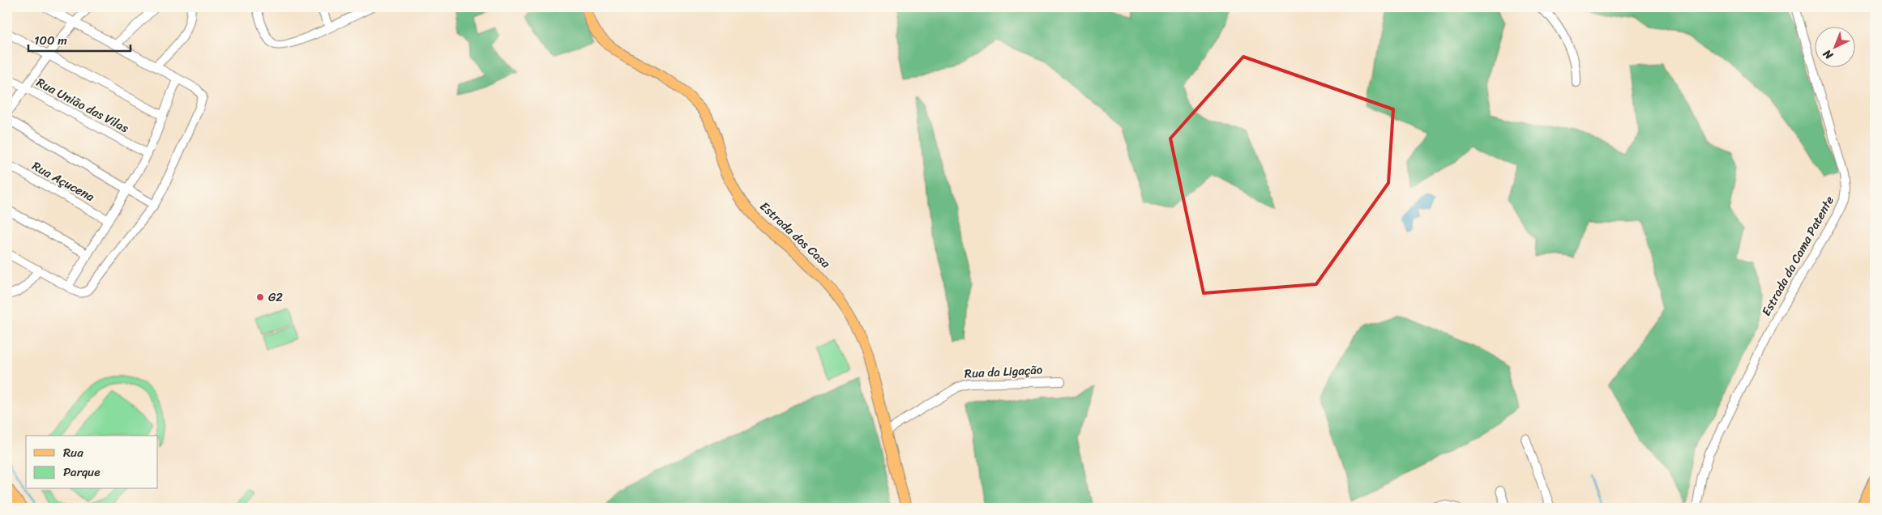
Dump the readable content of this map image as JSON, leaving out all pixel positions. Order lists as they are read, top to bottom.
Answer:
{
  "streets": {
    "main road": ["Estrada dos Casa"],
    "street": [
      "Rua União das Vilas",
      "Rua Açucena",
      "Estrada da Cama Patente",
      "Rua da Ligação"
    ]
  },
  "crossings": [
    ["Estrada dos Casa", "Rua da Ligação"]
  ],
  "places": ["G2"],
  "legend": ["Rua", "Parque"],
  "scale_bar": "100 m",
  "north": "bottom left"
}
